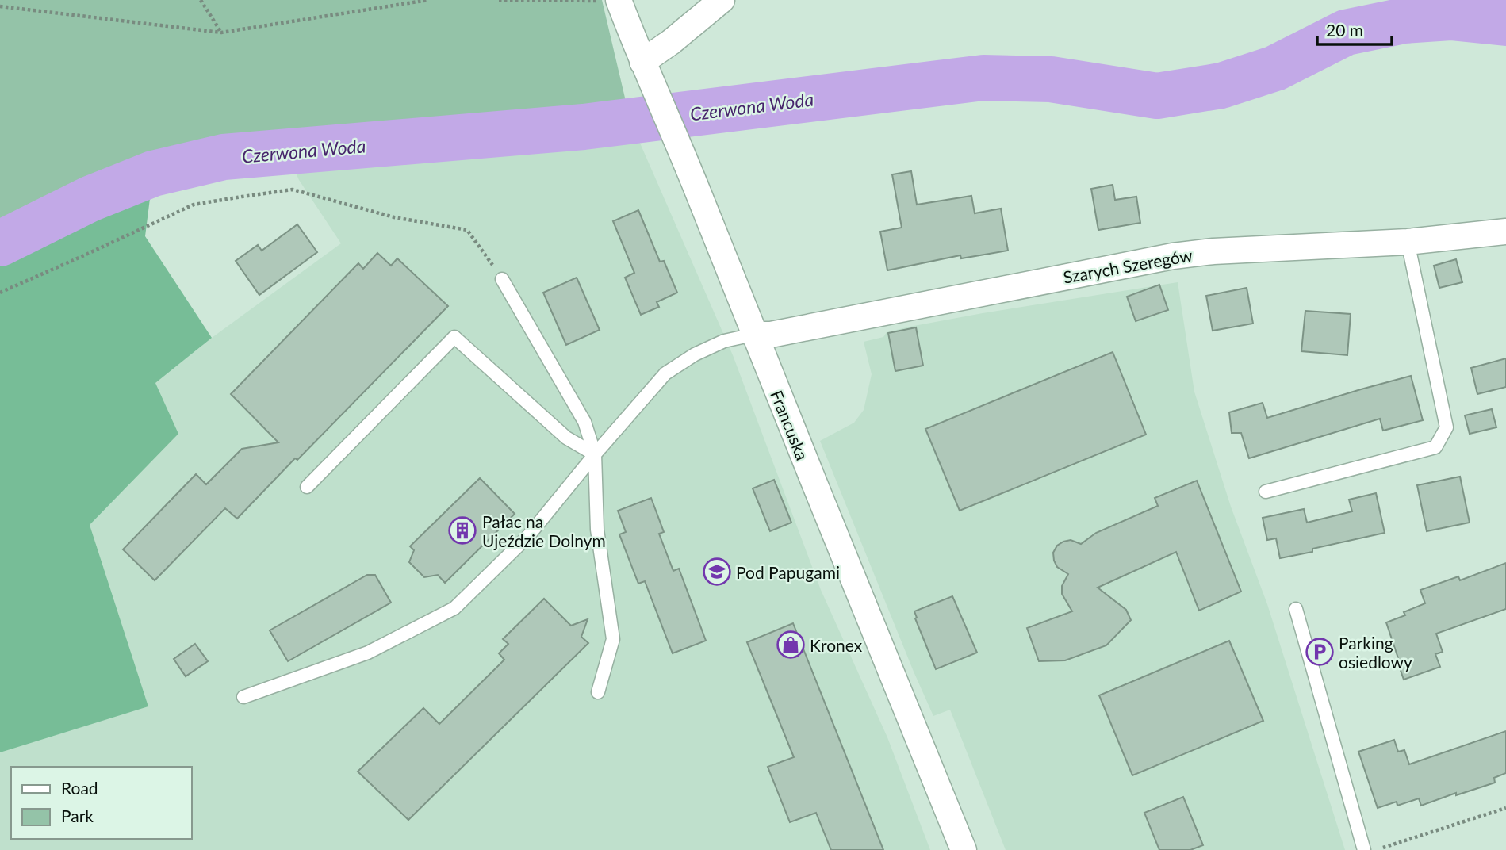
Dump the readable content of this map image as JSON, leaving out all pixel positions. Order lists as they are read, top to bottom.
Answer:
{
  "streets": {
    "street": ["Szarych Szeregów", "Francuska"]
  },
  "crossings": [
    ["Szarych Szeregów", "Francuska"]
  ],
  "water": ["Czerwona Woda"],
  "places": {
    "building": ["Pałac na Ujeździe Dolnym"],
    "school or university": ["Pod Papugami"],
    "shop": ["Kronex"],
    "parking": ["Parking osiedlowy"]
  },
  "legend": ["Road", "Park"],
  "scale_bar": "20 m"
}
